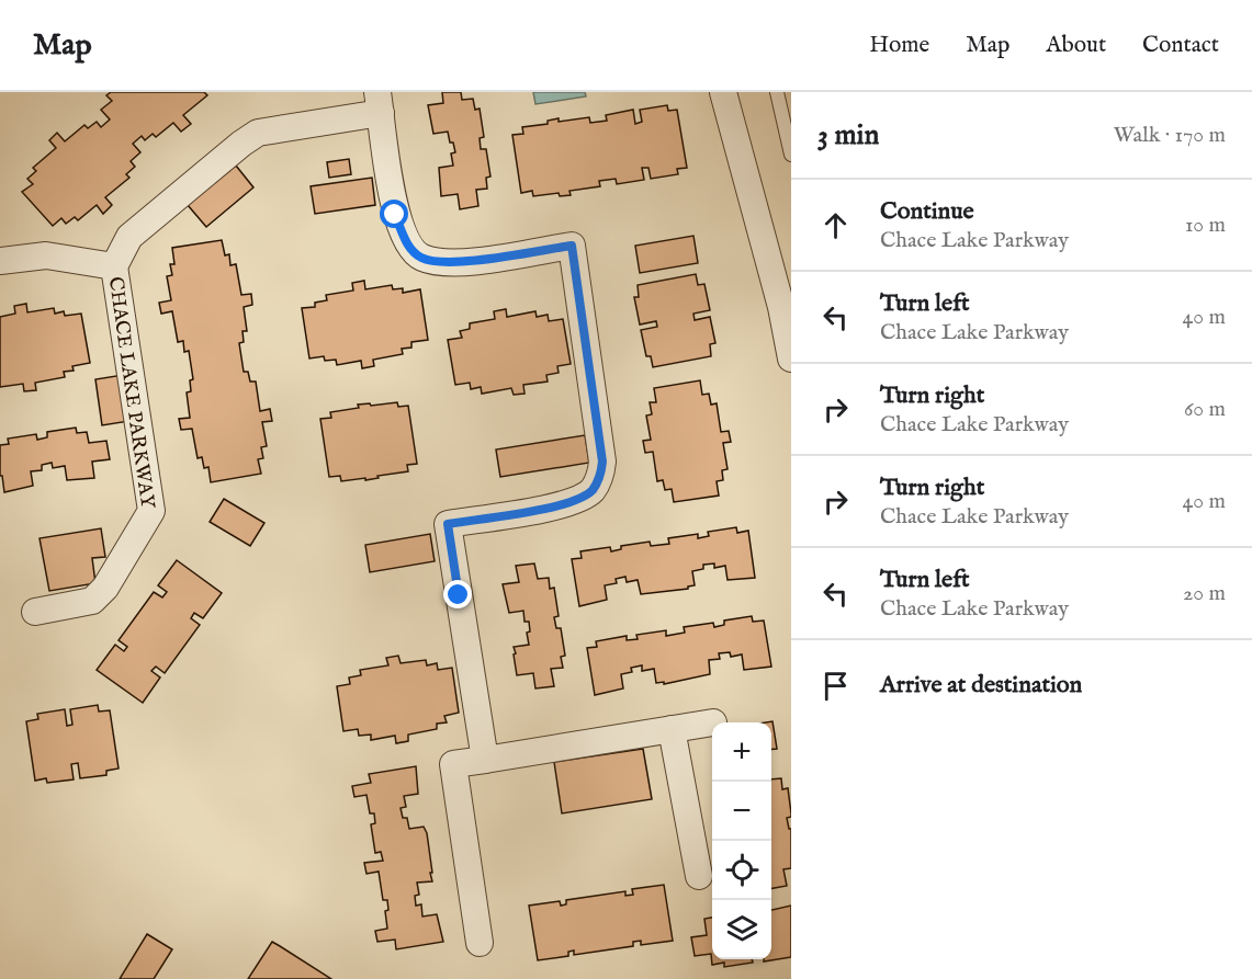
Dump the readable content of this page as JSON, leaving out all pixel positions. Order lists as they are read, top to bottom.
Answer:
{
  "streets": {
    "street": ["CHACE LAKE PARKWAY"]
  },
  "page": {
    "header": "Map",
    "nav": [
      "Home",
      "Map",
      "About",
      "Contact"
    ],
    "heading": ["3 min", "Walk · 170 m"],
    "list": [
      ["Continue", "Chace Lake Parkway", "10 m"],
      ["Turn left", "Chace Lake Parkway", "40 m"],
      ["Turn right", "Chace Lake Parkway", "60 m"],
      ["Turn right", "Chace Lake Parkway", "40 m"],
      ["Turn left", "Chace Lake Parkway", "20 m"],
      "Arrive at destination"
    ],
    "map_buttons": ["+", "−"]
  }
}
